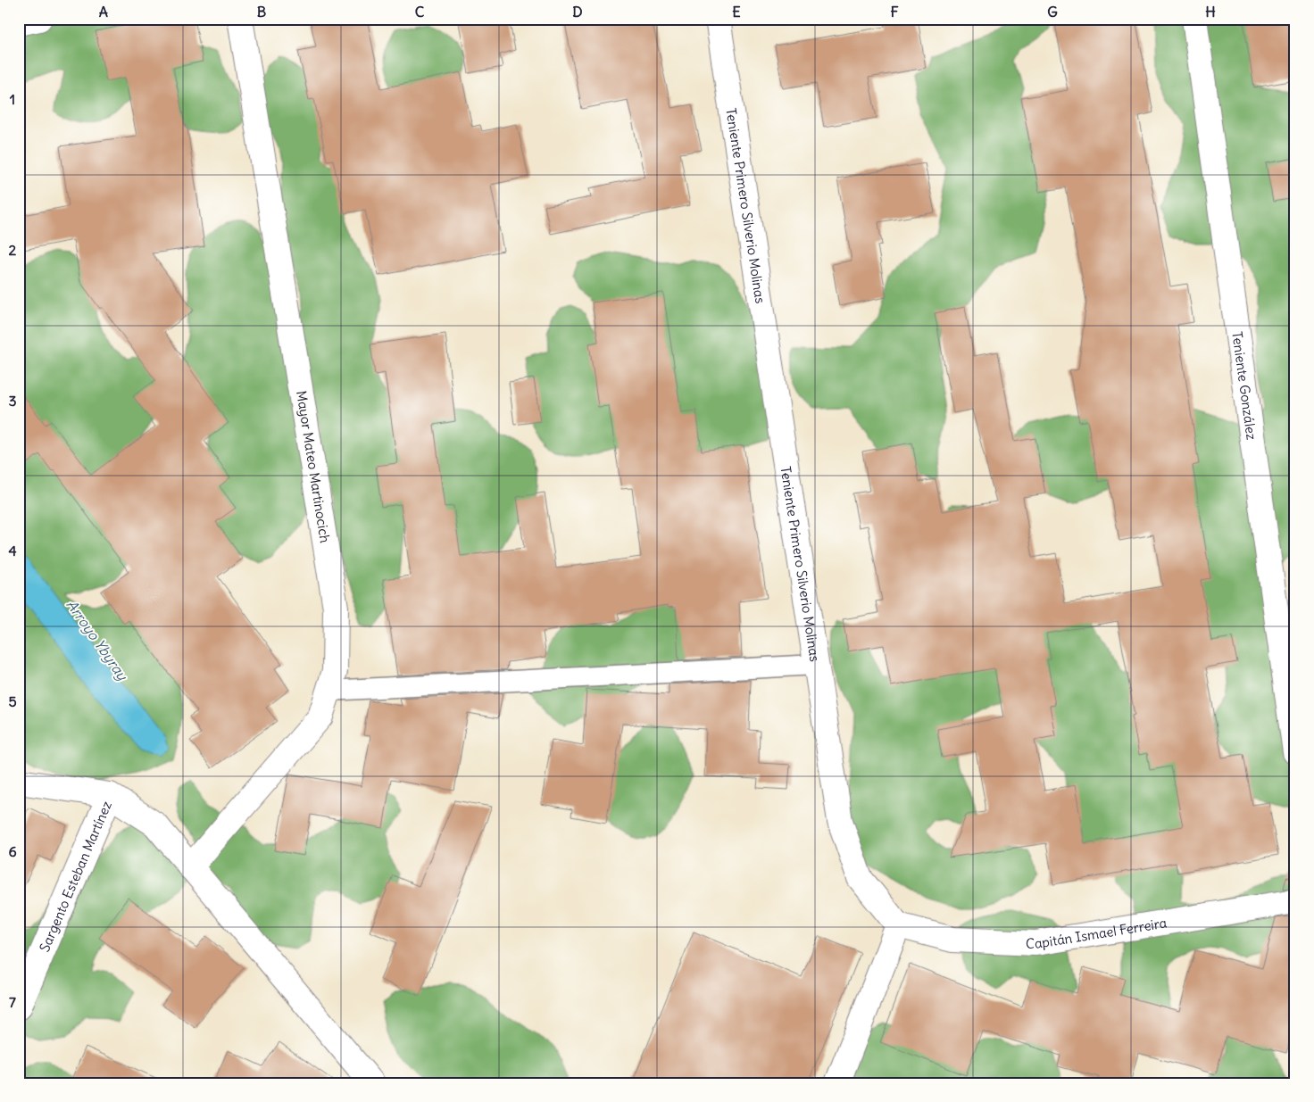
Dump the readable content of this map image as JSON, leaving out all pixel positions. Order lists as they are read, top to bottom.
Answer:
{
  "streets": {
    "street": [
      "Teniente Primero Silverio Molinas",
      "Teniente González",
      "Mayor Mateo Martinocich",
      "Sargento Esteban Martínez",
      "Capitán Ismael Ferreira"
    ]
  },
  "crossings": [
    ["Teniente Primero Silverio Molinas", "Capitán Ismael Ferreira"]
  ],
  "water": ["Arroyo Ybyray"],
  "grid": {
    "columns": [
      "A",
      "B",
      "C",
      "D",
      "E",
      "F",
      "G",
      "H"
    ],
    "rows": [
      "1",
      "2",
      "3",
      "4",
      "5",
      "6",
      "7"
    ]
  }
}
